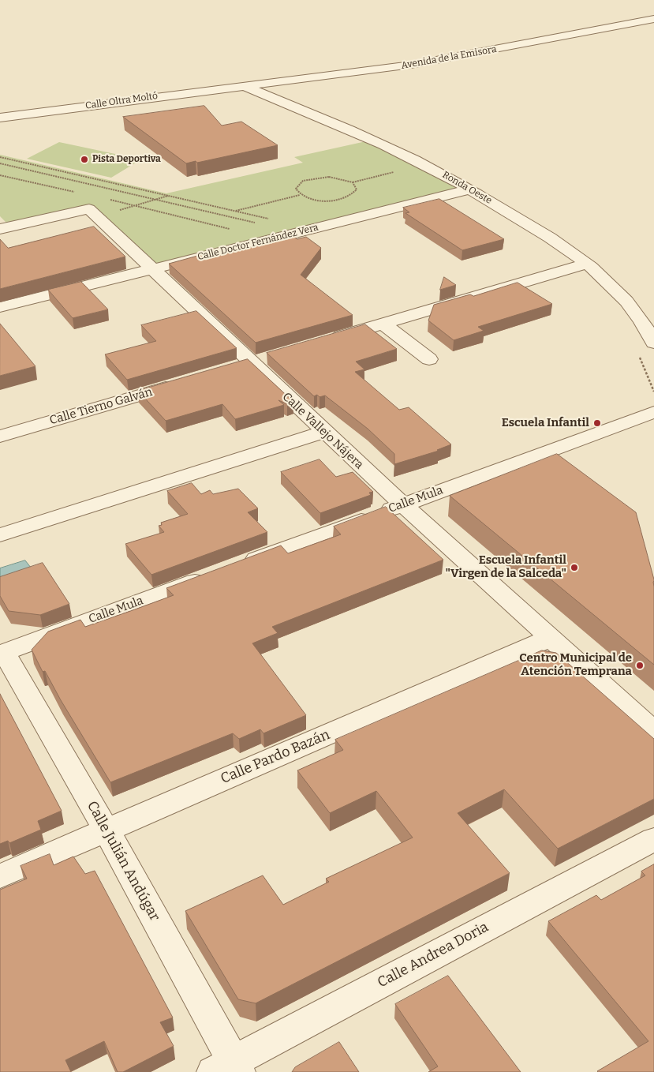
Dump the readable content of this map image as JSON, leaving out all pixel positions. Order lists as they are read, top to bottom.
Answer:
{
  "streets": {
    "street": [
      "Avenida de la Emisora",
      "Calle Oltra Moltó",
      "Ronda Oeste",
      "Calle Doctor Fernández Vera",
      "Calle Tierno Galván",
      "Calle Vallejo Nájera",
      "Calle Mula",
      "Calle Pardo Bazán",
      "Calle Julián Andúgar",
      "Calle Andrea Doria"
    ]
  },
  "crossings": [
    ["Avenida de la Emisora", "Calle Oltra Moltó"],
    ["Avenida de la Emisora", "Ronda Oeste"],
    ["Calle Oltra Moltó", "Ronda Oeste"],
    ["Ronda Oeste", "Calle Doctor Fernández Vera"],
    ["Calle Doctor Fernández Vera", "Calle Vallejo Nájera"],
    ["Calle Vallejo Nájera", "Calle Mula"],
    ["Calle Vallejo Nájera", "Calle Pardo Bazán"],
    ["Calle Mula", "Calle Julián Andúgar"],
    ["Calle Pardo Bazán", "Calle Julián Andúgar"],
    ["Calle Julián Andúgar", "Calle Andrea Doria"]
  ],
  "places": [
    "Pista Deportiva",
    "Escuela Infantil",
    "Escuela Infantil \"Virgen de la Salceda\"",
    "Centro Municipal de Atención Temprana"
  ]
}
